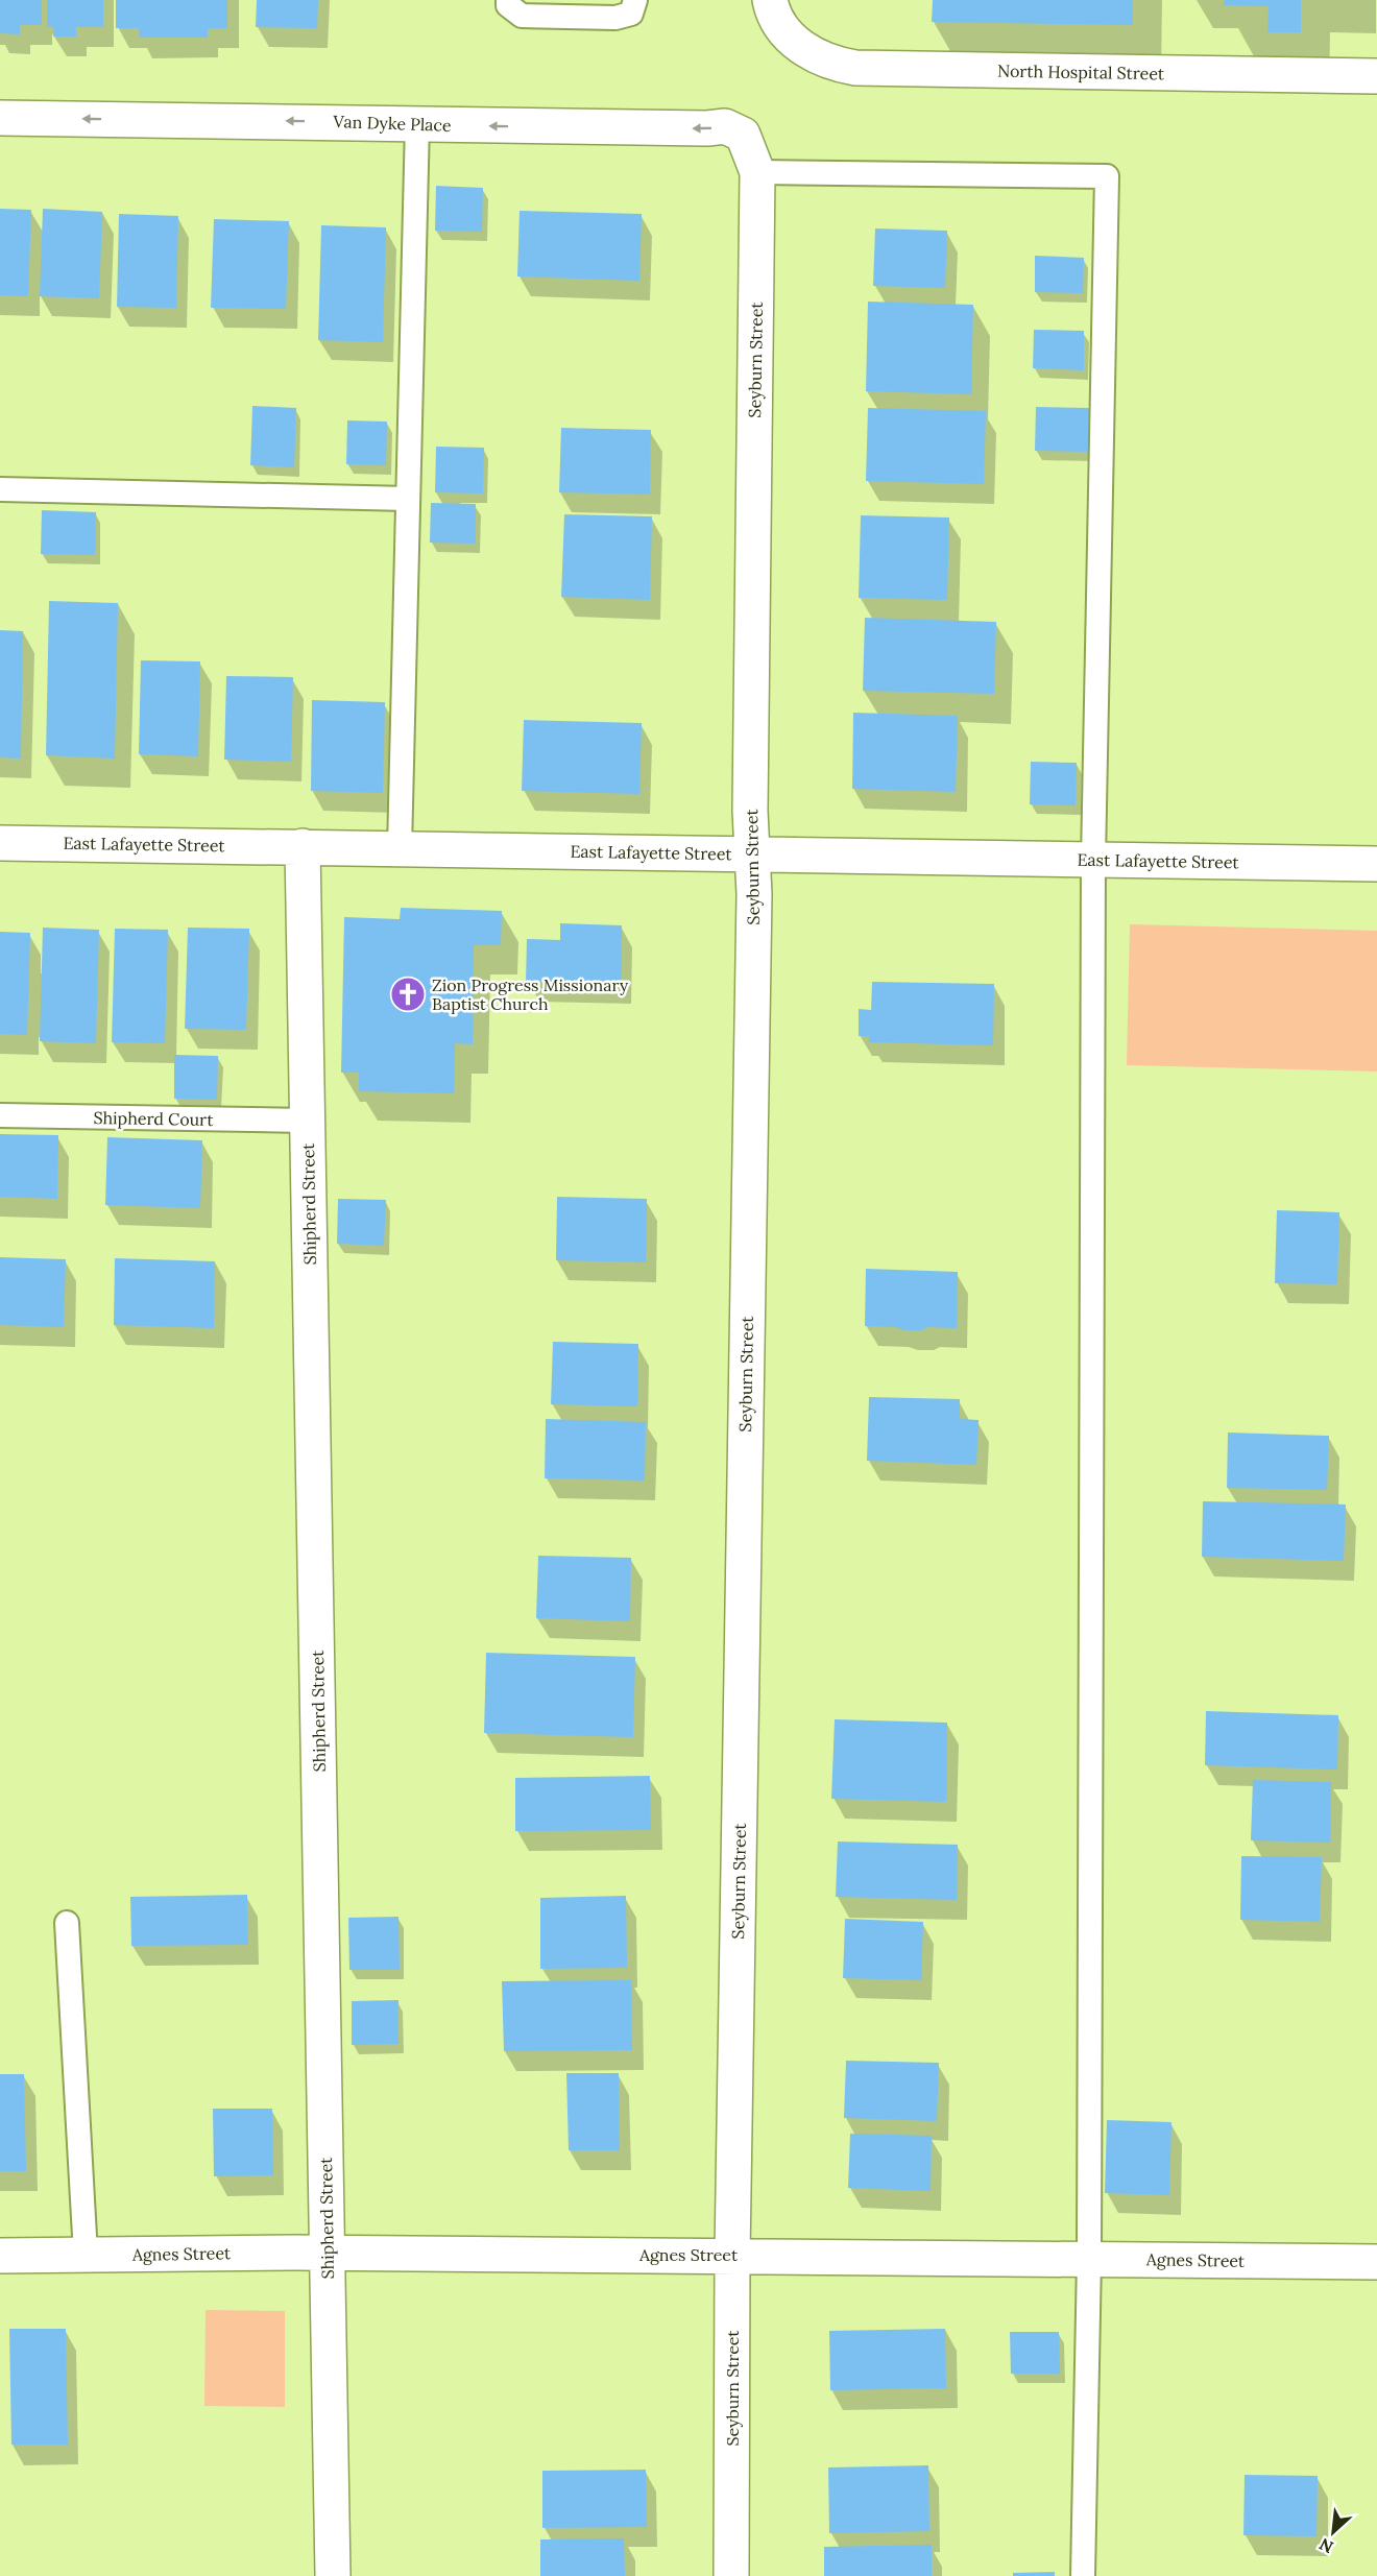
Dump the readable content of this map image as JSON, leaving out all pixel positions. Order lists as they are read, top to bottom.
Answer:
{
  "streets": {
    "street": [
      "North Hospital Street",
      "Van Dyke Place",
      "Seyburn Street",
      "East Lafayette Street",
      "Shipherd Street",
      "Agnes Street"
    ],
    "lane": ["Shipherd Court"]
  },
  "crossings": [
    ["Van Dyke Place", "Seyburn Street"],
    ["Seyburn Street", "East Lafayette Street"],
    ["Seyburn Street", "Agnes Street"],
    ["East Lafayette Street", "Shipherd Street"],
    ["Shipherd Court", "Shipherd Street"],
    ["Shipherd Street", "Agnes Street"]
  ],
  "one_way": ["Van Dyke Place"],
  "places": {
    "church": ["Zion Progress Missionary Baptist Church"]
  },
  "north": "bottom left"
}
